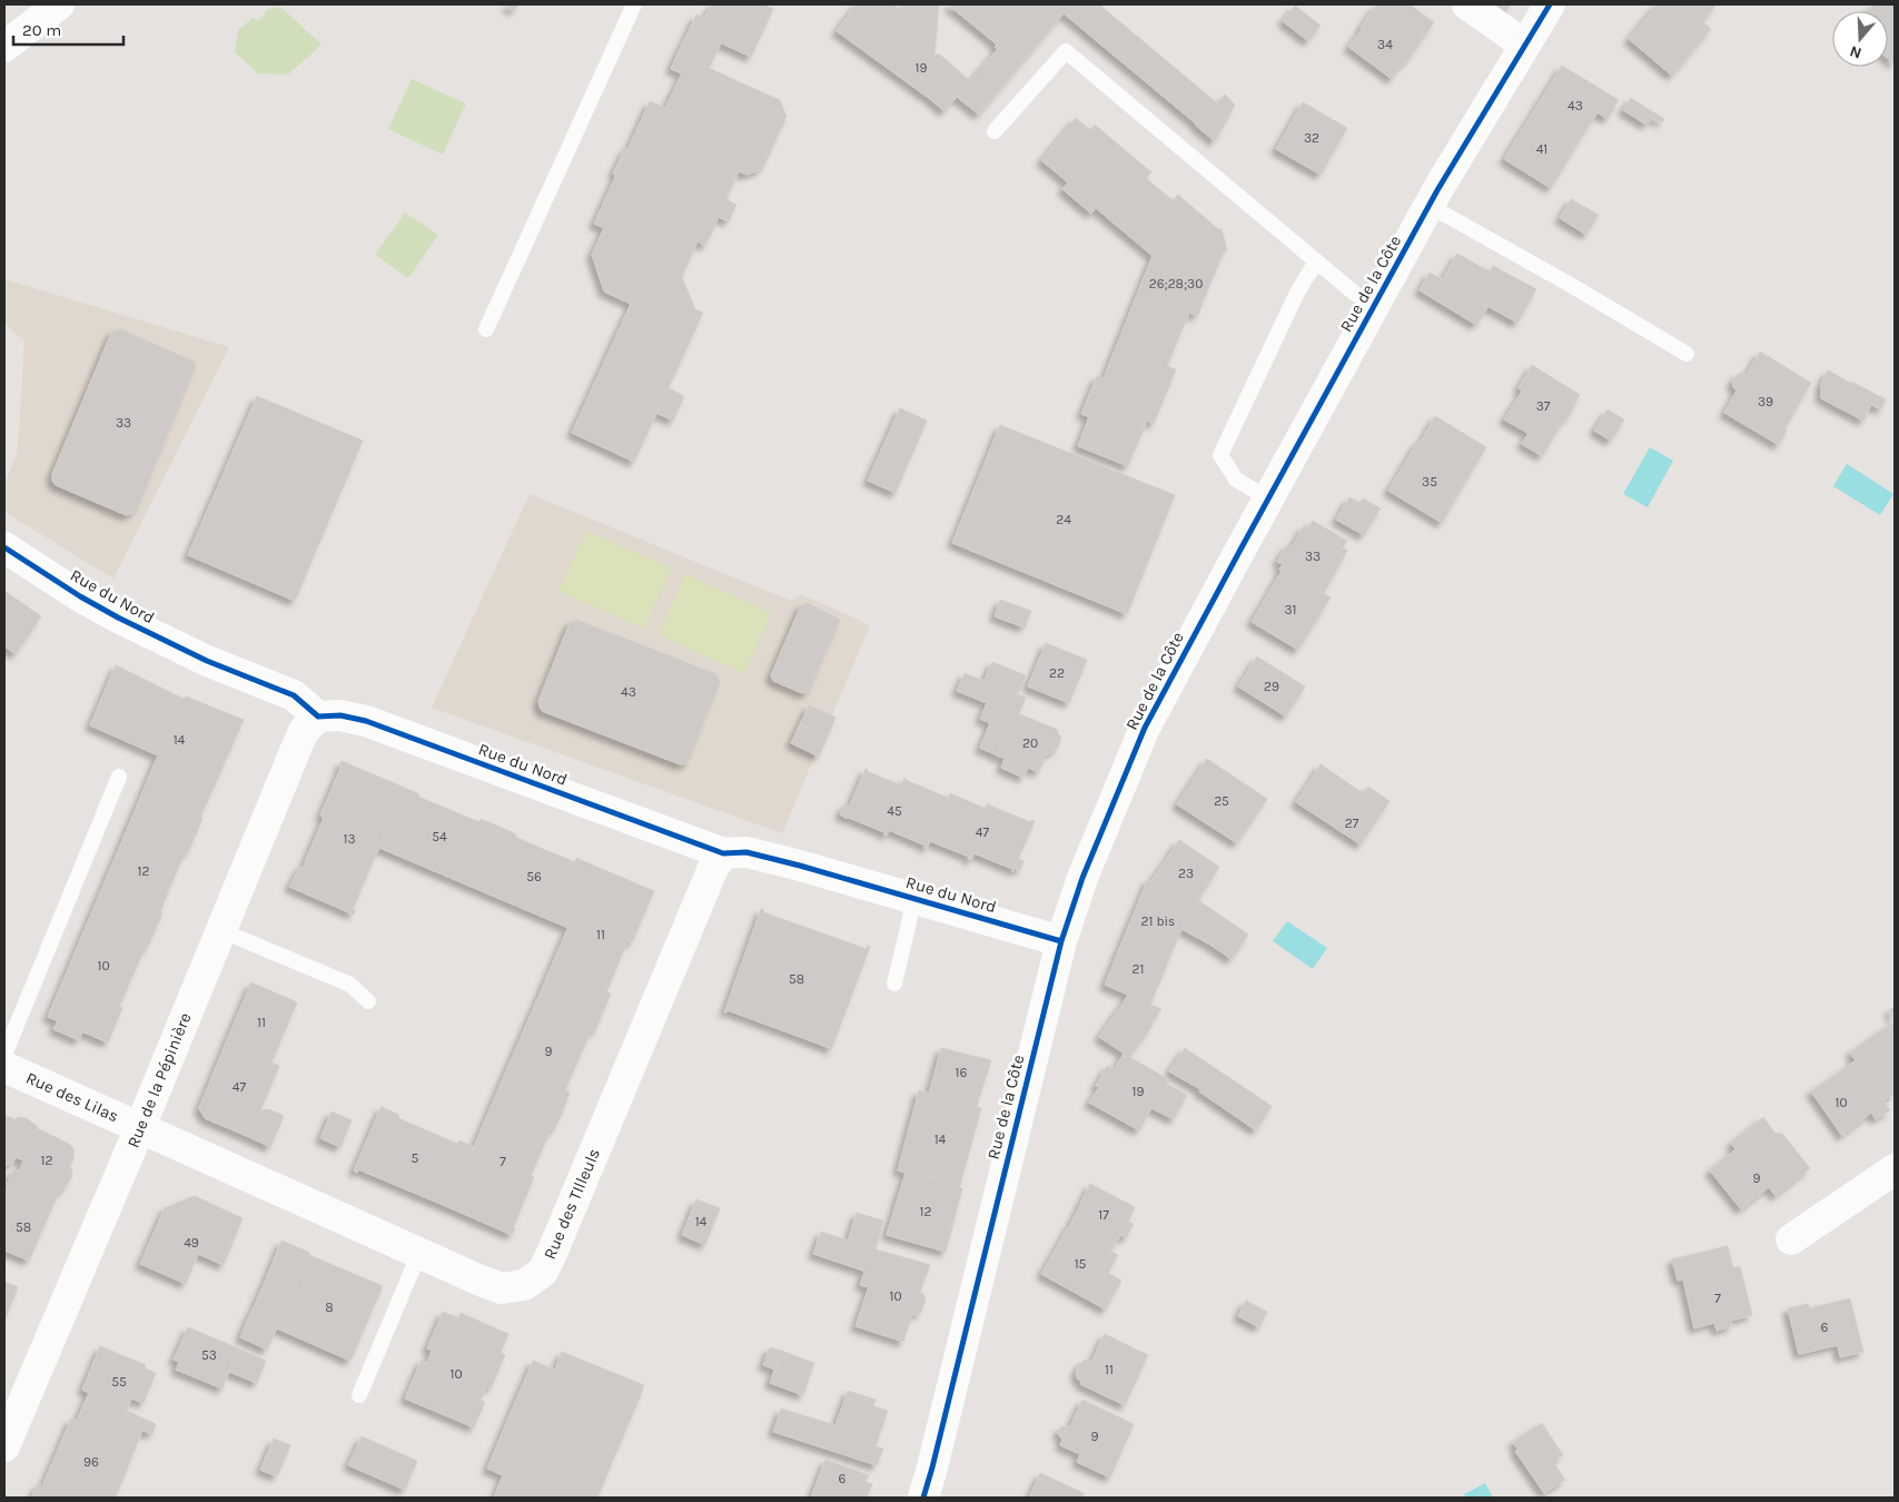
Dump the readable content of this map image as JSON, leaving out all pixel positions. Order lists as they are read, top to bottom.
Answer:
{
  "streets": {
    "street": [
      "Rue de la Côte",
      "Rue du Nord",
      "Rue de la Pépinière",
      "Rue des Lilas",
      "Rue des TIlleuls"
    ]
  },
  "crossings": [
    ["Rue de la Côte", "Rue du Nord"],
    ["Rue du Nord", "Rue de la Pépinière"],
    ["Rue du Nord", "Rue des TIlleuls"],
    ["Rue de la Pépinière", "Rue des Lilas"],
    ["Rue de la Pépinière", "Rue des TIlleuls"],
    ["Rue des Lilas", "Rue des TIlleuls"]
  ],
  "house_numbers": [
    "34",
    "19",
    "43",
    "32",
    "41",
    "26;28;30",
    "39",
    "37",
    "33",
    "35",
    "24",
    "33",
    "31",
    "22",
    "29",
    "43",
    "14",
    "20",
    "25",
    "45",
    "27",
    "47",
    "54",
    "13",
    "12",
    "23",
    "56",
    "21 bis",
    "11",
    "10",
    "21",
    "58",
    "11",
    "9",
    "16",
    "47",
    "19",
    "10",
    "14",
    "5",
    "12",
    "7",
    "9",
    "12",
    "17",
    "14",
    "58",
    "49",
    "15",
    "10",
    "7",
    "8",
    "6",
    "53",
    "11",
    "10",
    "55",
    "9",
    "96",
    "6"
  ],
  "scale_bar": "20 m",
  "north": "bottom"
}
